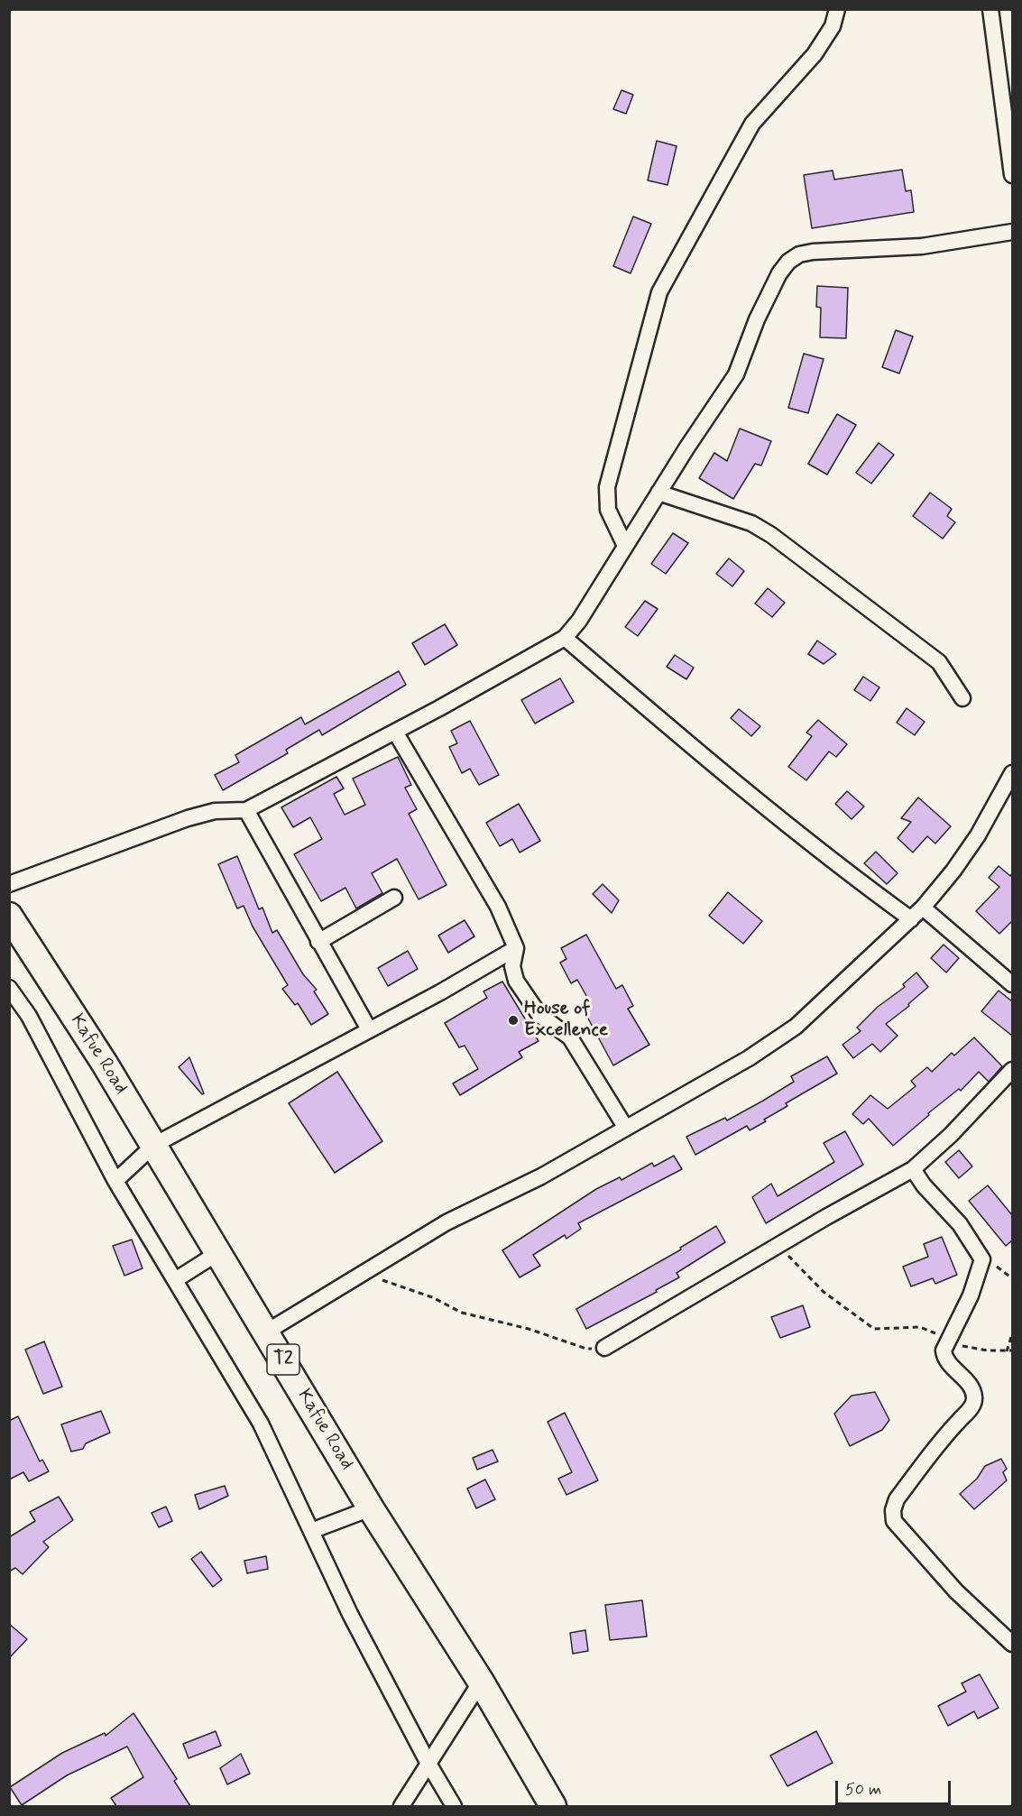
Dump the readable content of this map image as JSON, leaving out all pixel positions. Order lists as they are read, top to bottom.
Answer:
{
  "streets": {
    "highway": ["Kafue Road", "T2"]
  },
  "places": ["House of Excellence"],
  "scale_bar": "50 m"
}
